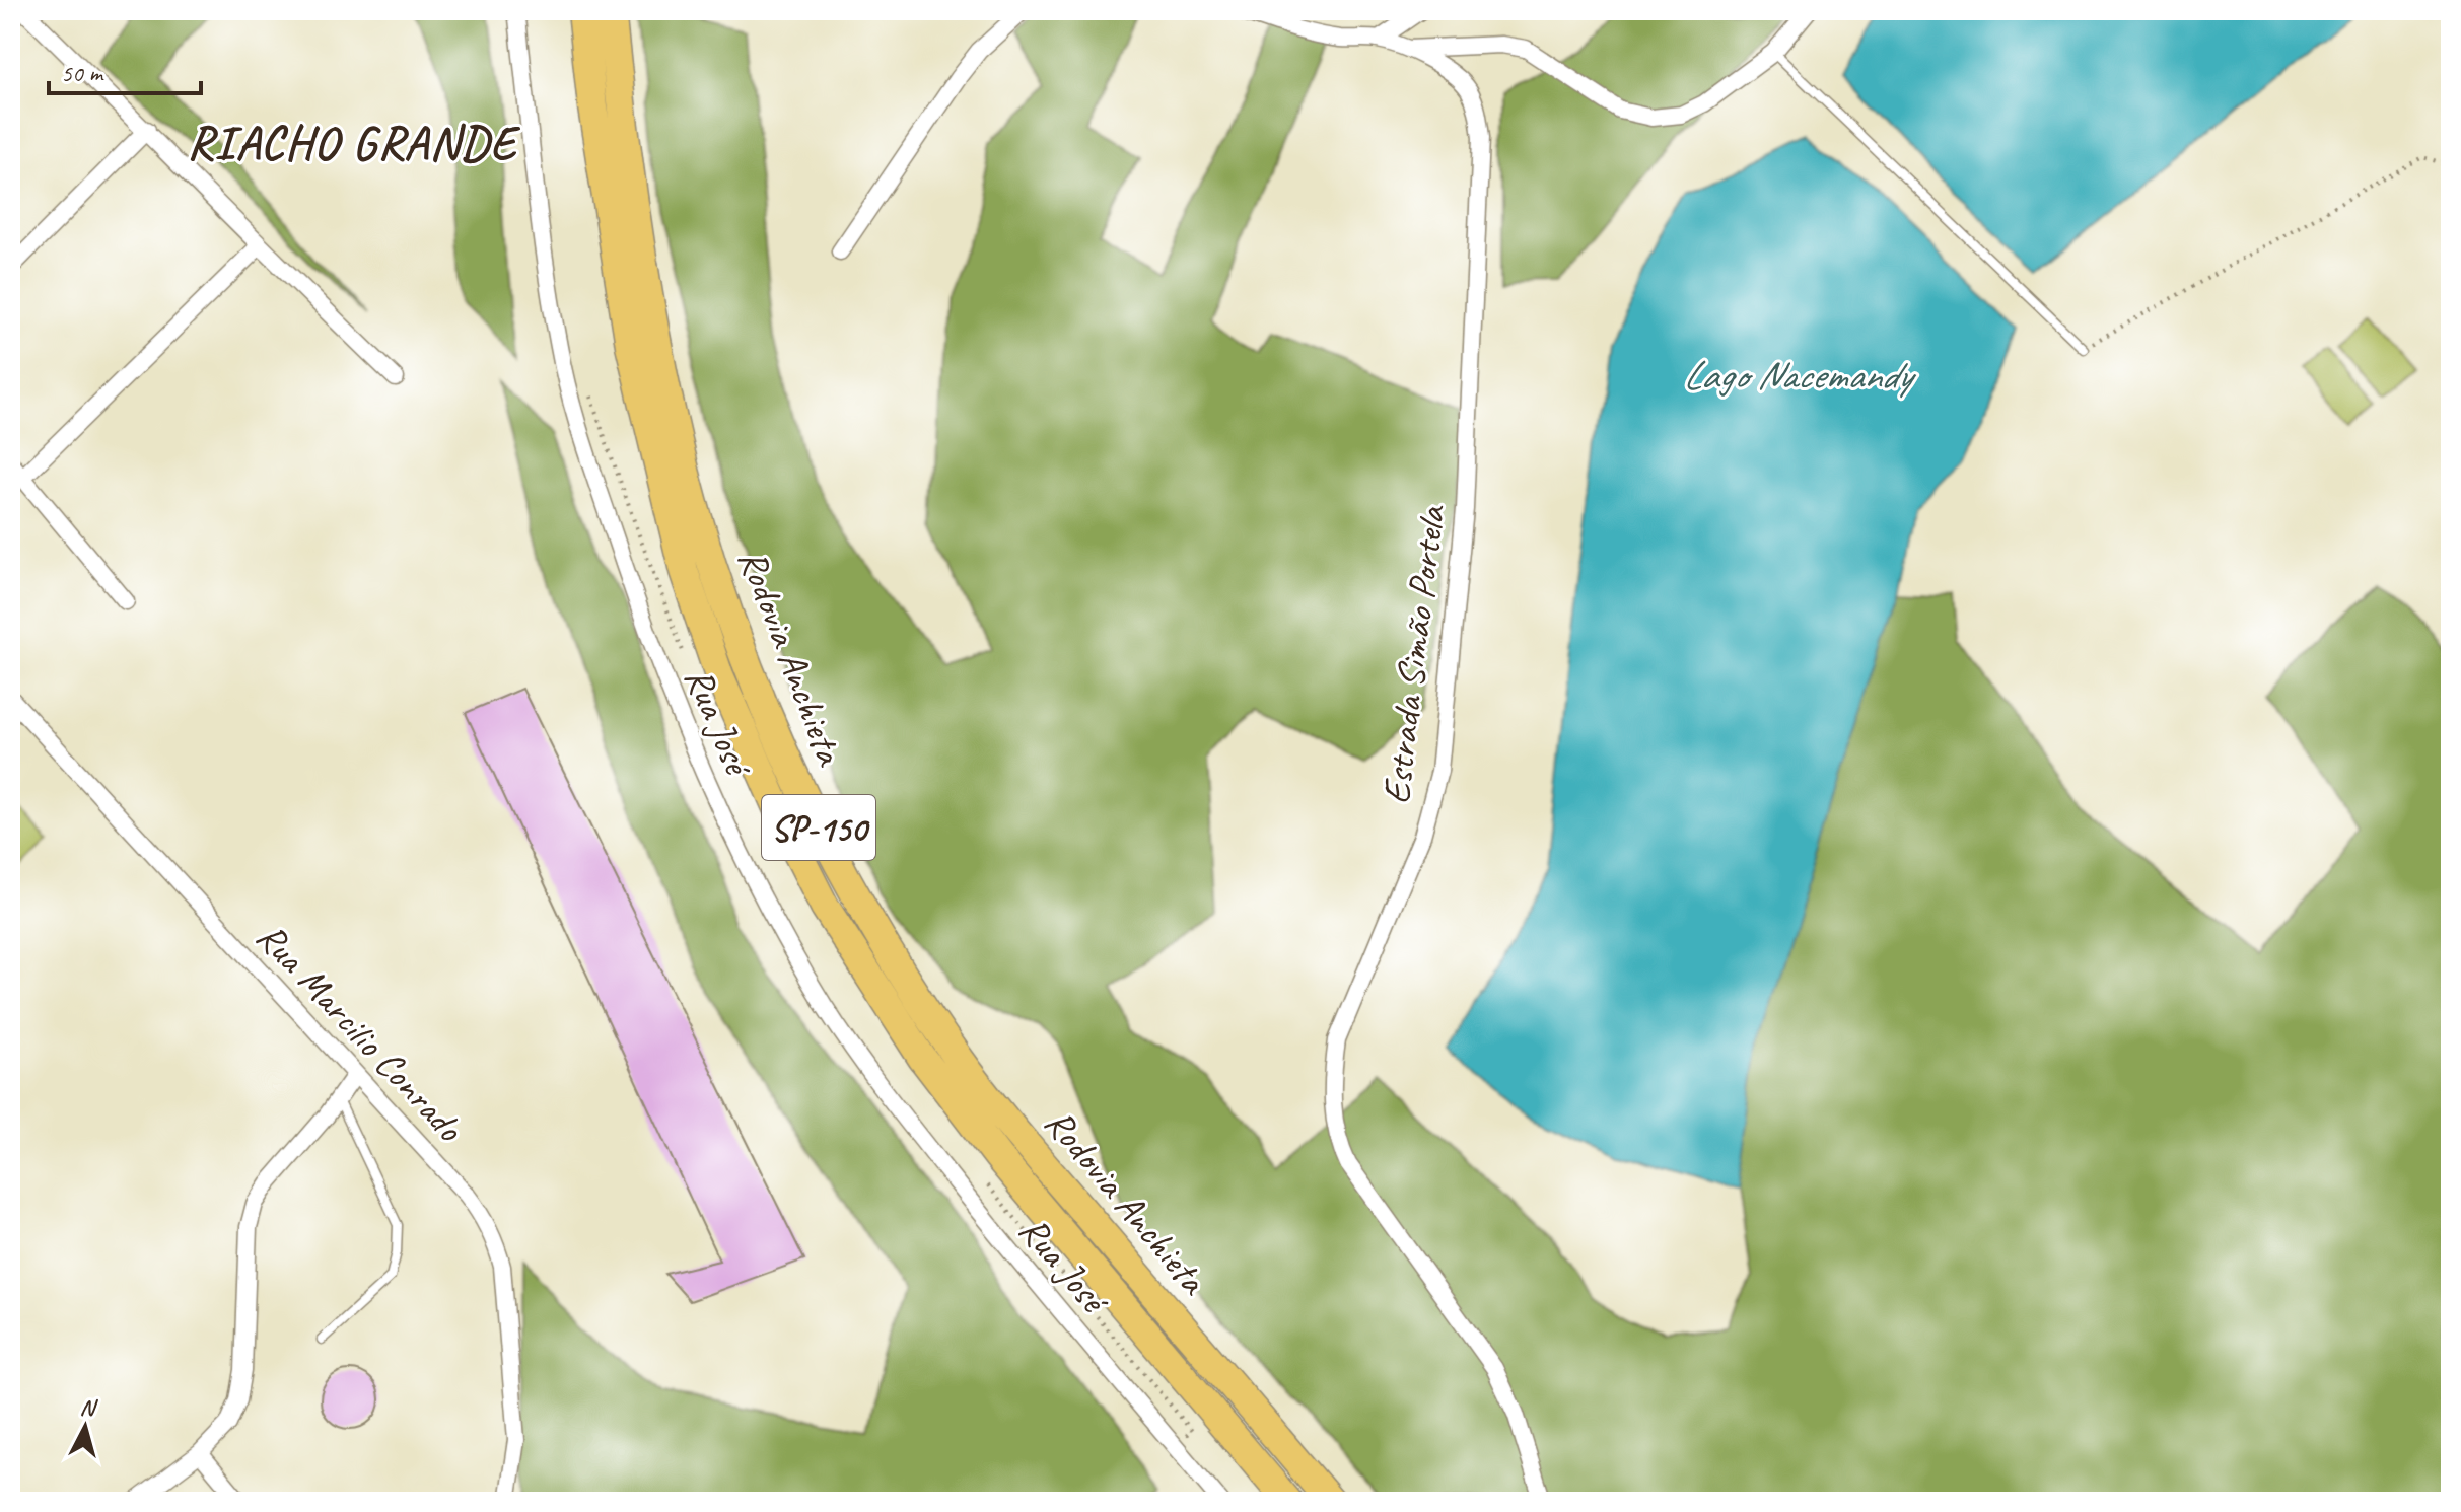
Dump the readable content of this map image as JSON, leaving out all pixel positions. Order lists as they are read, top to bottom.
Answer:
{
  "streets": {
    "highway": ["Rodovia Anchieta", "SP-150"],
    "street": ["Estrada Simão Portela", "Rua José", "Rua Marcilio Conrado"]
  },
  "districts": ["RIACHO GRANDE"],
  "water": ["Lago Nacemandy"],
  "scale_bar": "50 m",
  "north": "top"
}
